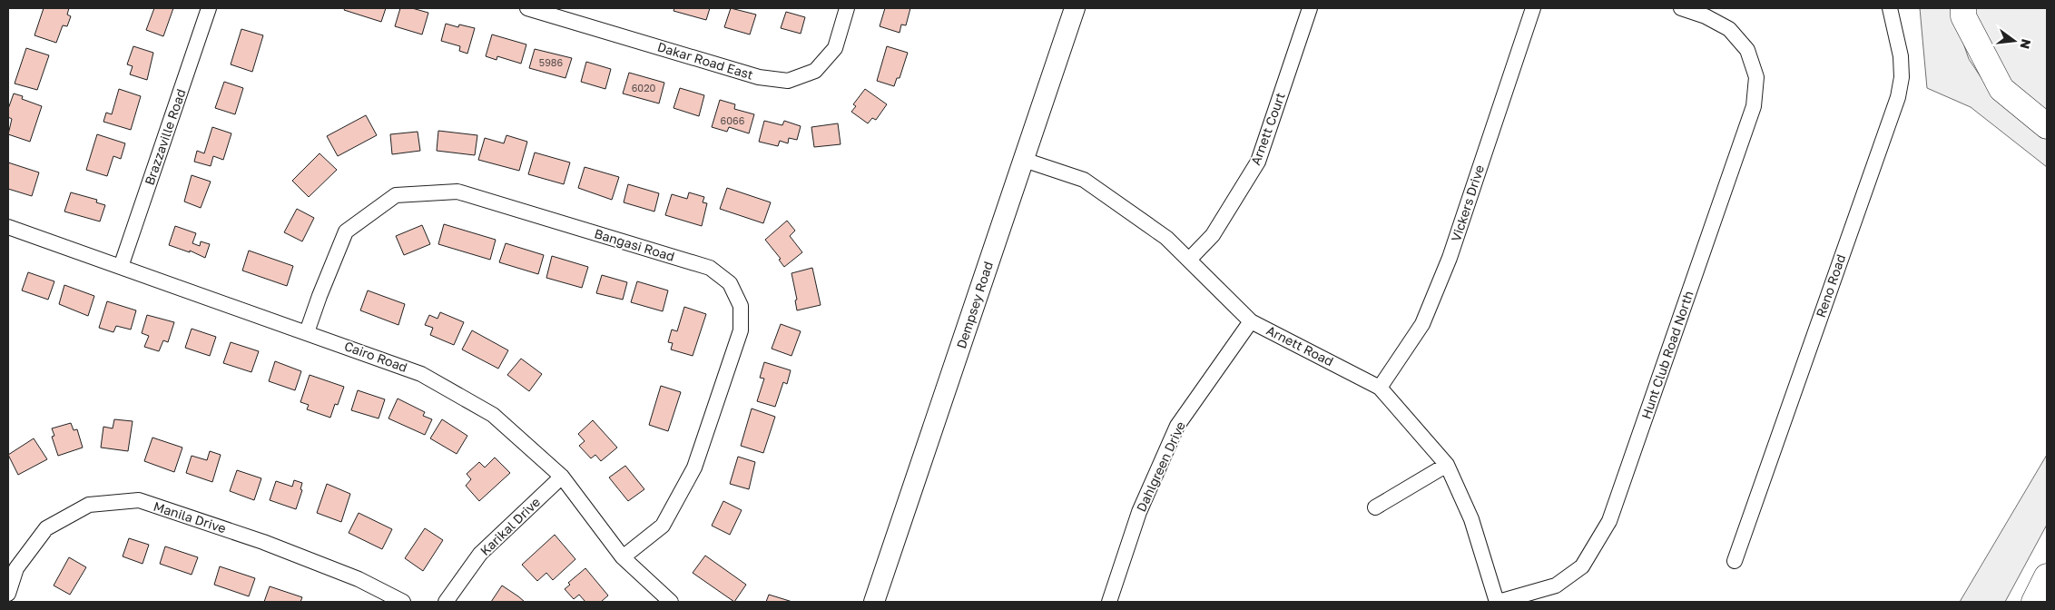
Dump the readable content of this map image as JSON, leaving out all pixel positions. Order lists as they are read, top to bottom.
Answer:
{
  "streets": {
    "main road": ["Dempsey Road"],
    "street": [
      "Dakar Road East",
      "Arnett Court",
      "Brazzaville Road",
      "Vickers Drive",
      "Bangasi Road",
      "Reno Road",
      "Arnett Road",
      "Hunt Club Road North",
      "Cairo Road",
      "Dahlgreen Drive",
      "Manila Drive",
      "Karikal Drive"
    ]
  },
  "crossings": [
    ["Arnett Court", "Arnett Road"],
    ["Brazzaville Road", "Cairo Road"],
    ["Vickers Drive", "Arnett Road"],
    ["Bangasi Road", "Cairo Road"],
    ["Dempsey Road", "Arnett Road"],
    ["Arnett Road", "Hunt Club Road North"],
    ["Arnett Road", "Dahlgreen Drive"],
    ["Cairo Road", "Karikal Drive"]
  ],
  "house_numbers": ["5986", "6020", "6066"],
  "north": "right"
}
